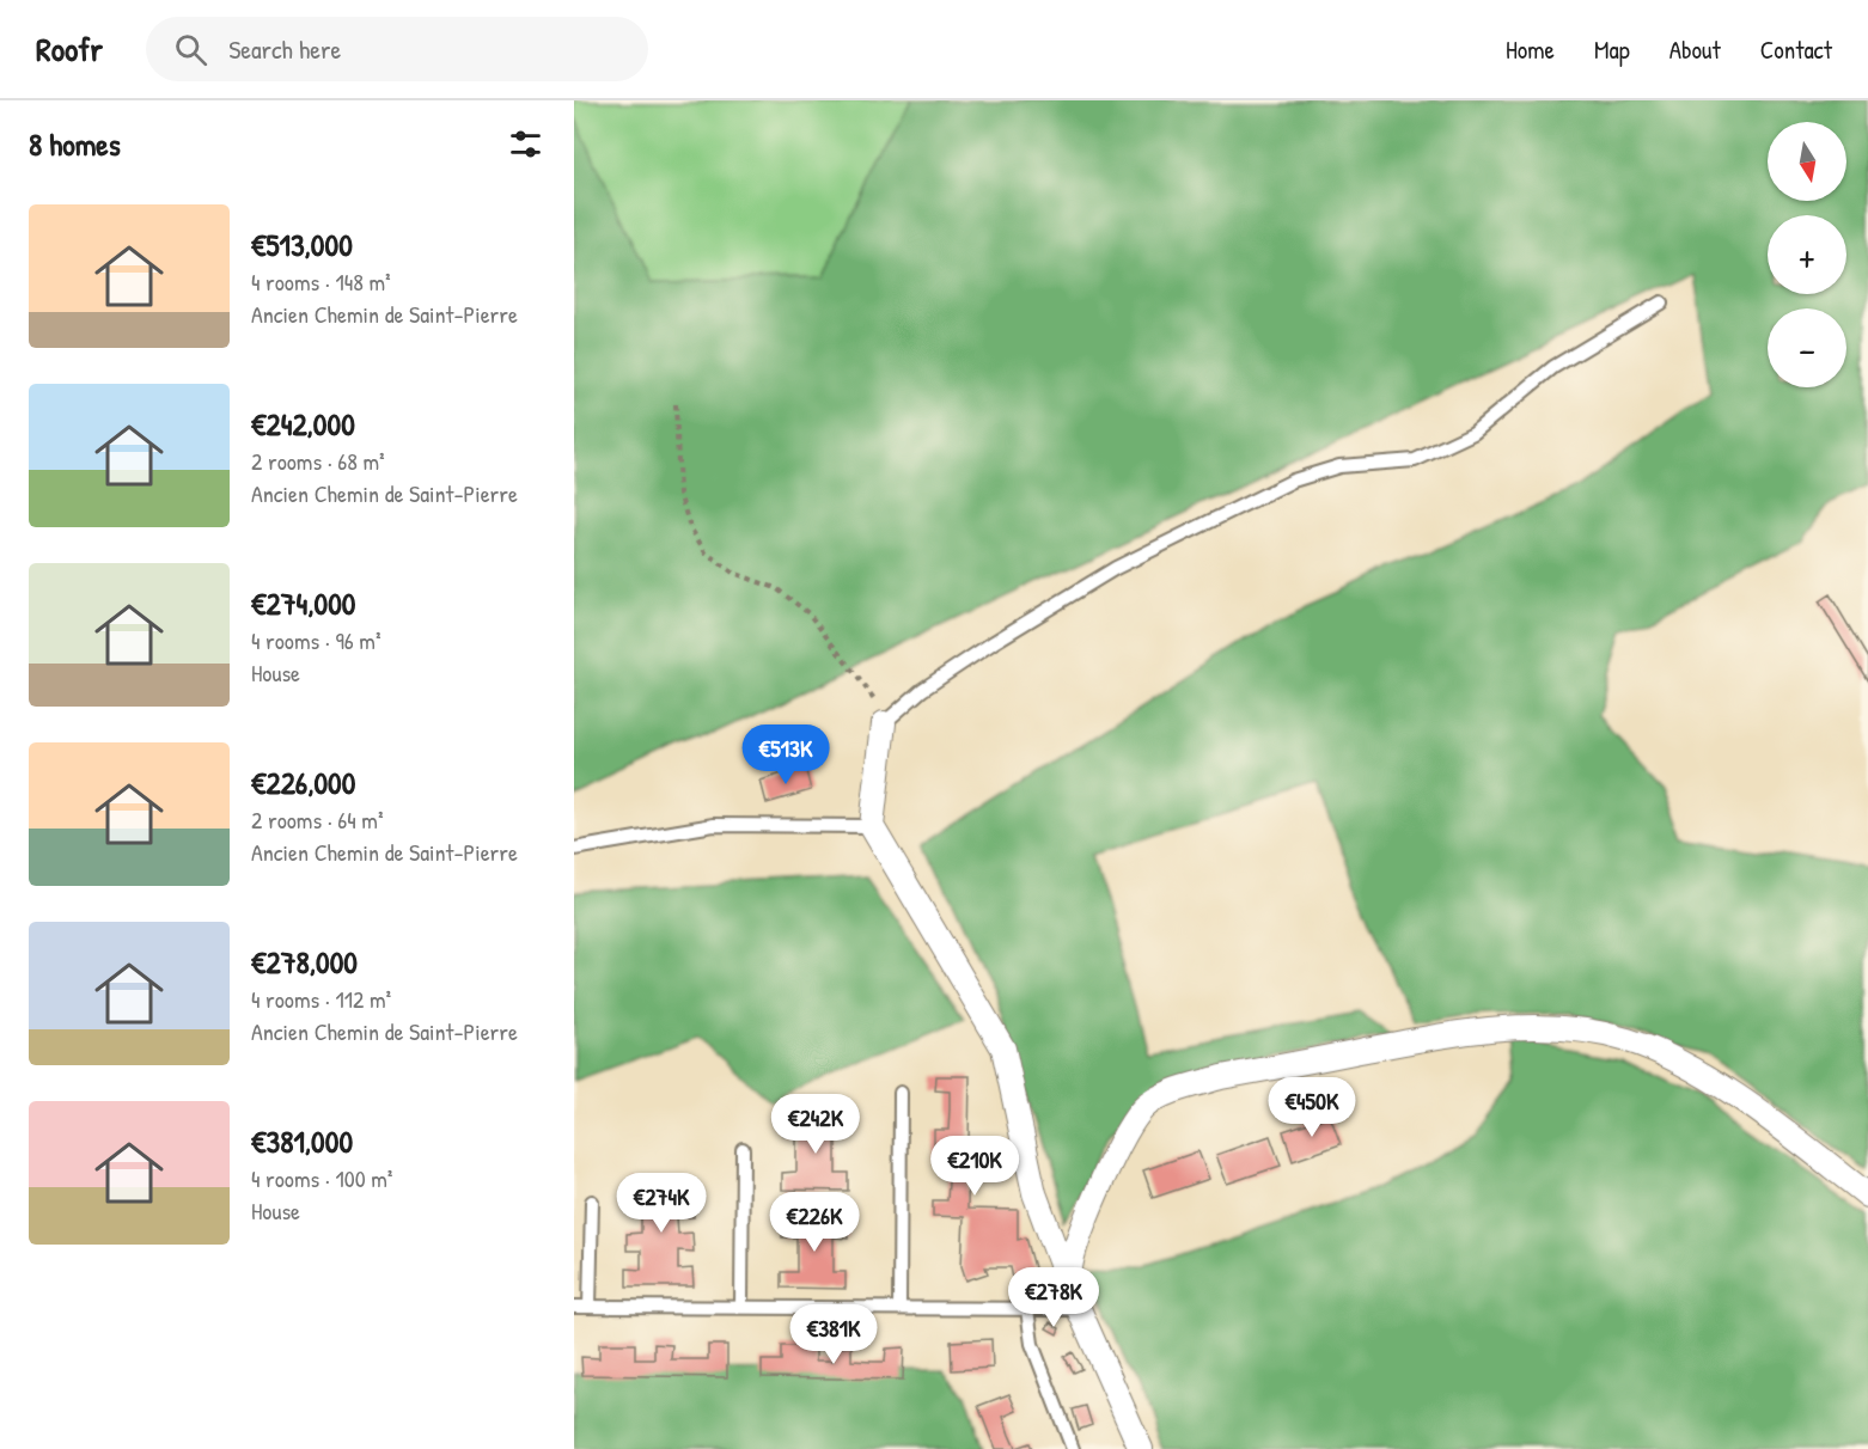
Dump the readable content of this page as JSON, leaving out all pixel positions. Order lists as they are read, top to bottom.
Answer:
{
  "north": "bottom",
  "page": {
    "header": "Roofr",
    "search": "Search here",
    "nav": [
      "Home",
      "Map",
      "About",
      "Contact"
    ],
    "heading": "8 homes",
    "map_buttons": ["+", "−"],
    "list": [
      {
        "name": "€513,000",
        "note": "4 rooms · 148 m² · Ancien Chemin de Saint-Pierre"
      },
      {
        "name": "€242,000",
        "note": "2 rooms · 68 m² · Ancien Chemin de Saint-Pierre"
      },
      {
        "name": "€274,000",
        "note": "4 rooms · 96 m² · House"
      },
      {
        "name": "€226,000",
        "note": "2 rooms · 64 m² · Ancien Chemin de Saint-Pierre"
      },
      {
        "name": "€278,000",
        "note": "4 rooms · 112 m² · Ancien Chemin de Saint-Pierre"
      },
      {
        "name": "€381,000",
        "note": "4 rooms · 100 m² · House"
      }
    ],
    "price": [
      "€513K",
      "€450K",
      "€242K",
      "€210K",
      "€274K",
      "€226K",
      "€278K",
      "€381K"
    ]
  }
}
